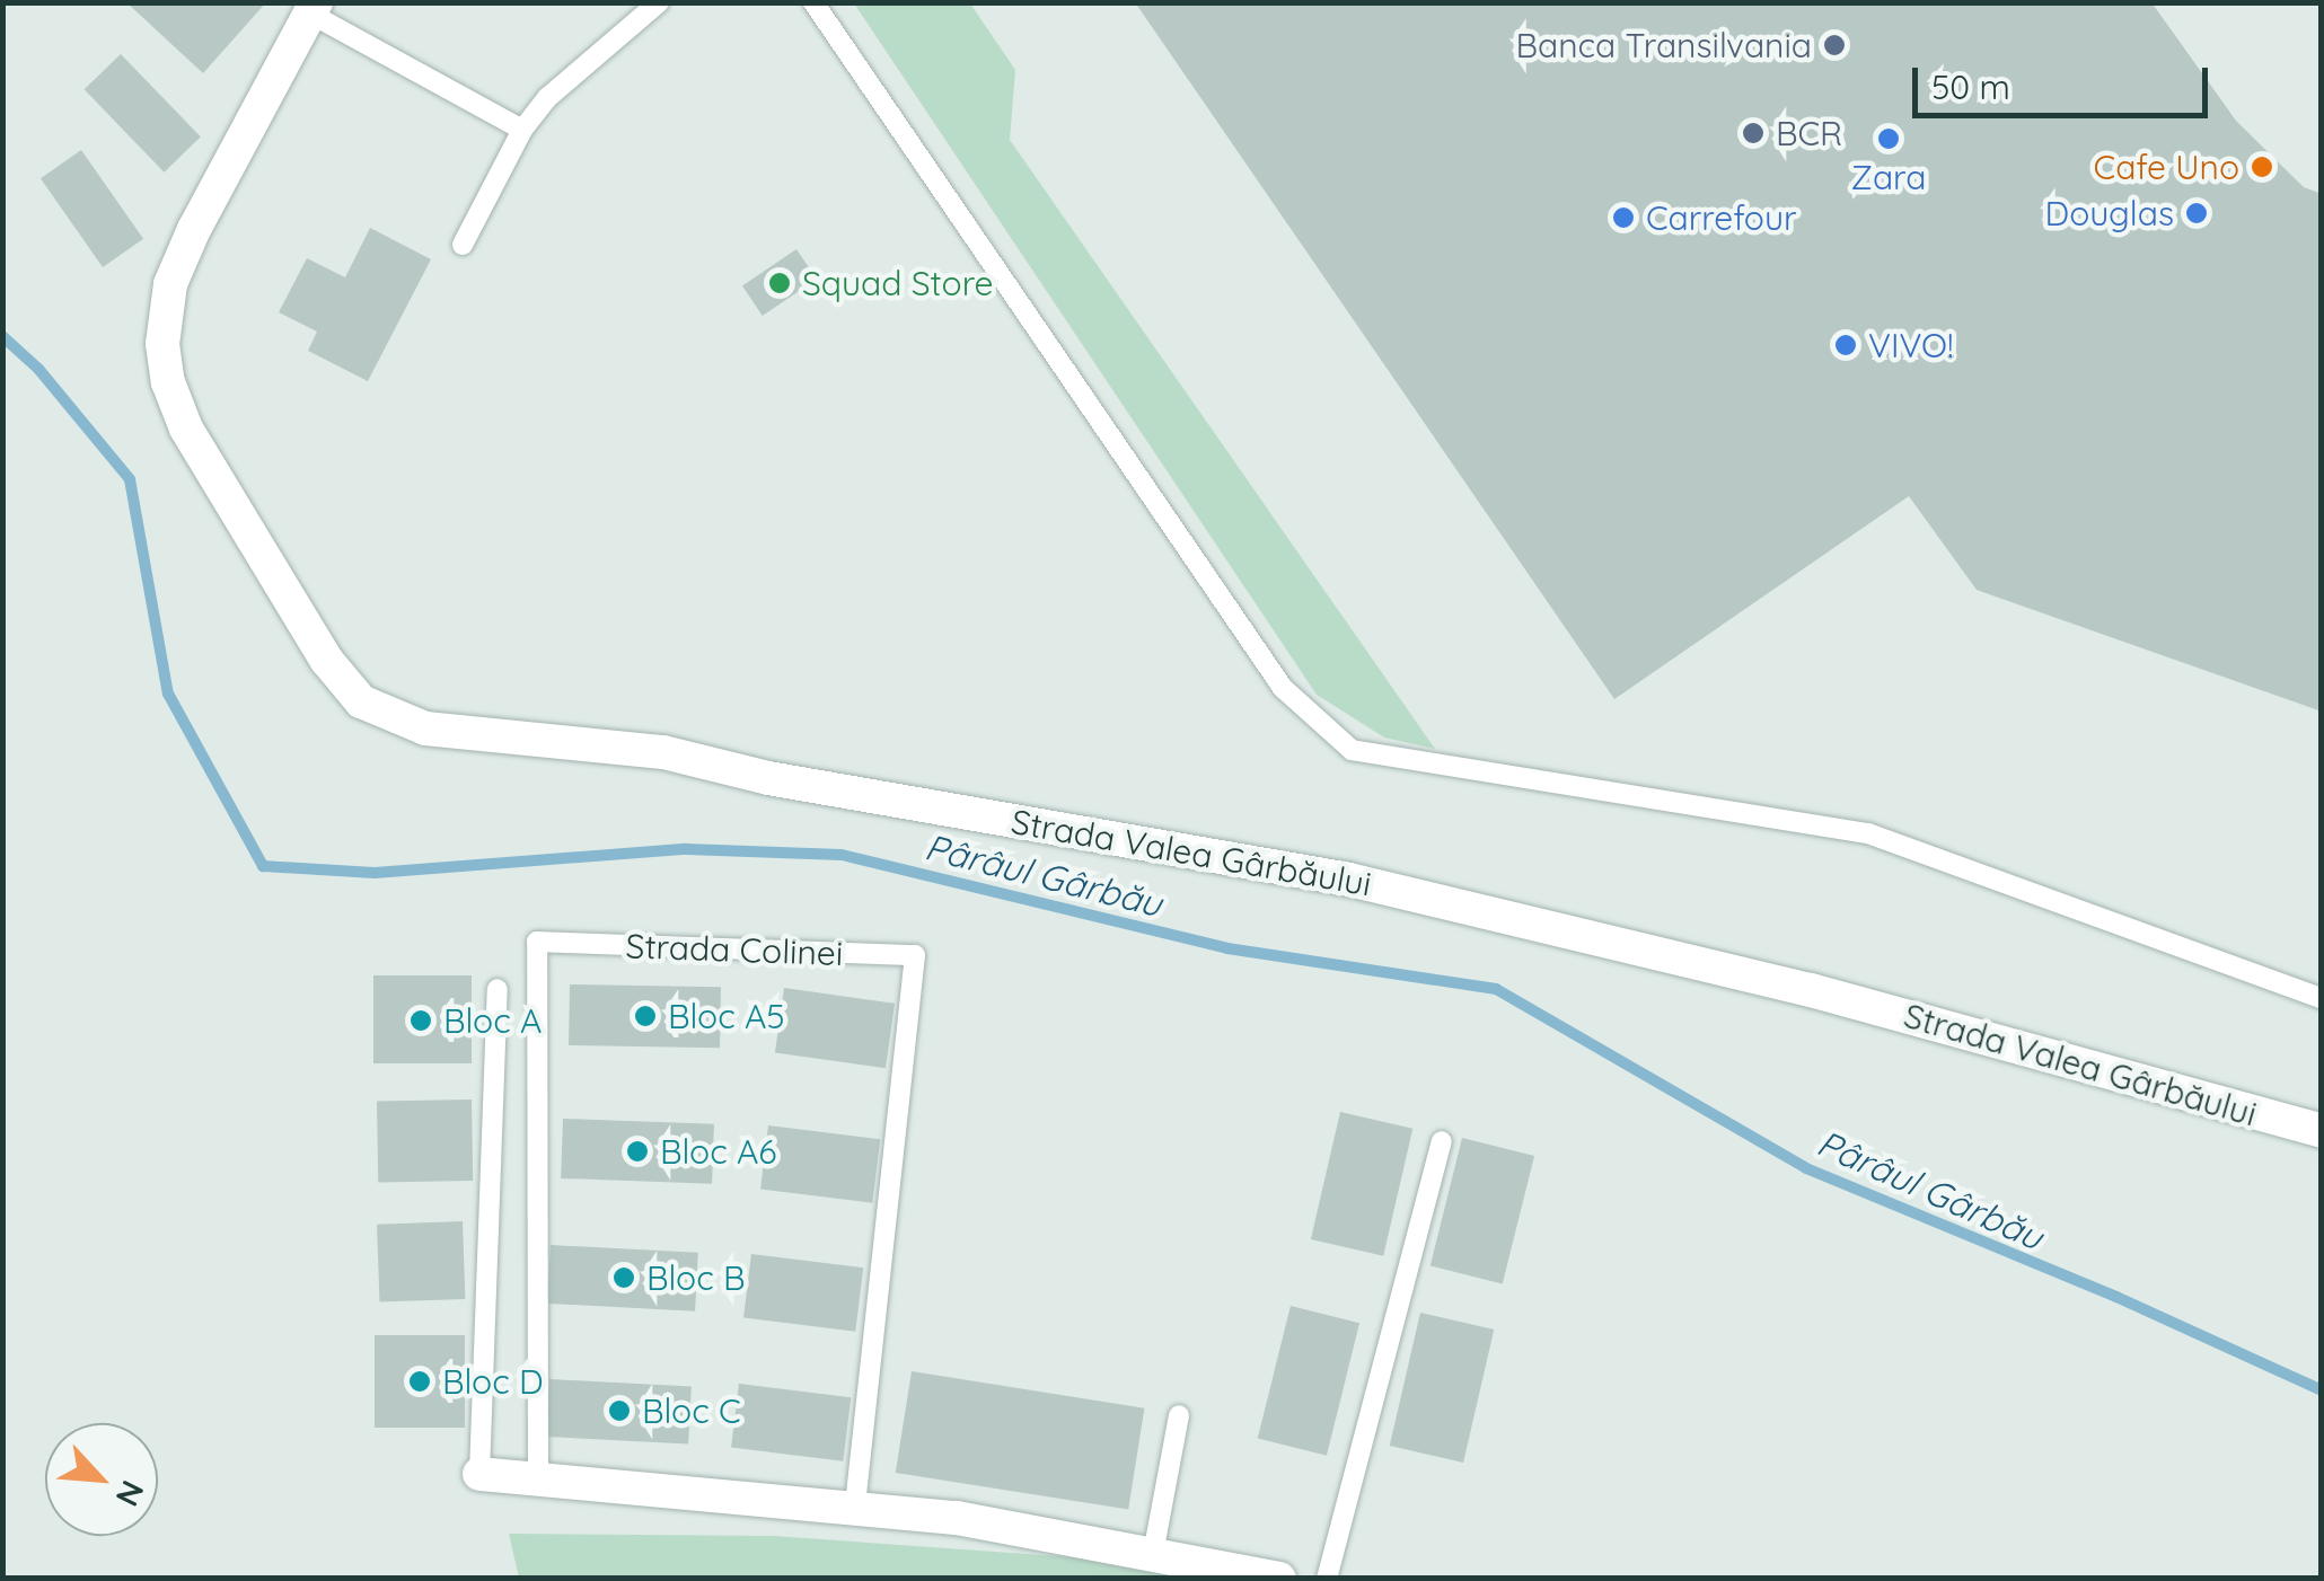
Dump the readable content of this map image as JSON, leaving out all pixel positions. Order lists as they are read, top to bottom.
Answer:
{
  "streets": {
    "street": ["Strada Valea Gârbăului"],
    "lane": ["Strada Colinei"]
  },
  "water": ["Pârâul Gârbău"],
  "places": [
    "Banca Transilvania",
    "BCR",
    "Zara",
    "Cafe Uno",
    "Douglas",
    "Carrefour",
    "Squad Store",
    "VIVO!",
    "Bloc A5",
    "Bloc A",
    "Bloc A6",
    "Bloc B",
    "Bloc D",
    "Bloc C"
  ],
  "scale_bar": "50 m",
  "north": "bottom right"
}
